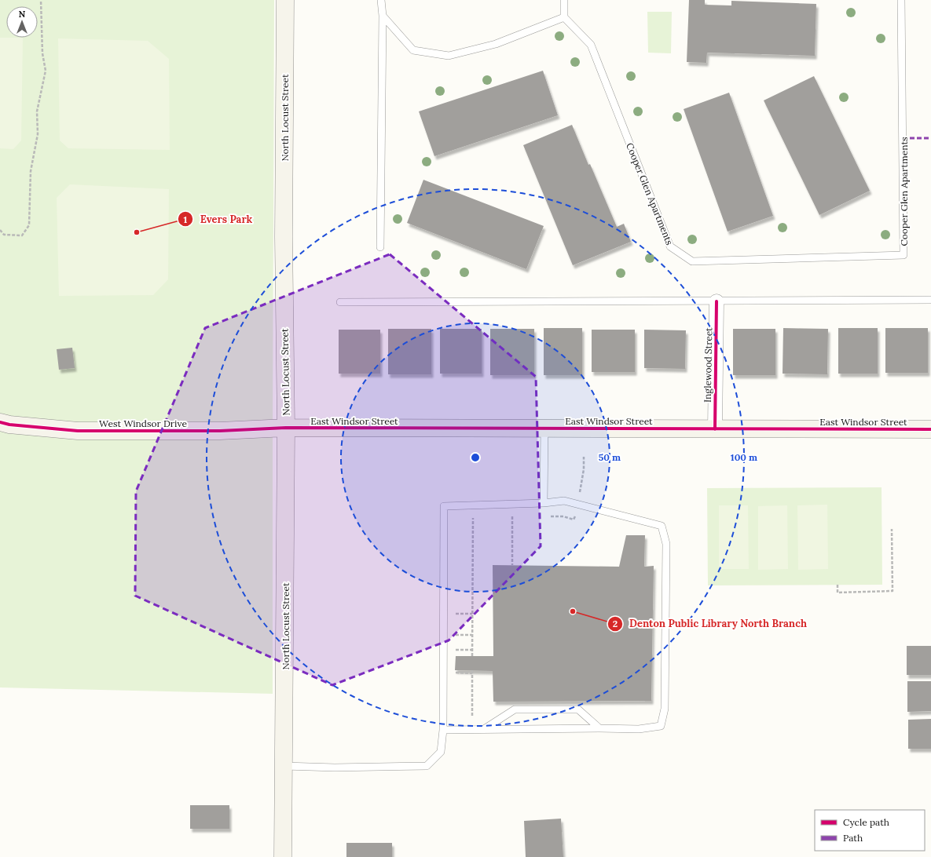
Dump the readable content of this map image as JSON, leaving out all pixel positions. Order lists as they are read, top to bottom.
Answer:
{
  "streets": {
    "street": [
      "North Locust Street",
      "Inglewood Street",
      "East Windsor Street",
      "West Windsor Drive"
    ],
    "lane": ["Cooper Glen Apartments"]
  },
  "crossings": [
    ["North Locust Street", "East Windsor Street"],
    ["North Locust Street", "West Windsor Drive"],
    ["Inglewood Street", "East Windsor Street"],
    ["East Windsor Street", "West Windsor Drive"]
  ],
  "places": ["Evers Park", "Denton Public Library North Branch"],
  "legend": ["Cycle path", "Path"],
  "north": "top",
  "rings": ["50 m", "100 m"]
}
